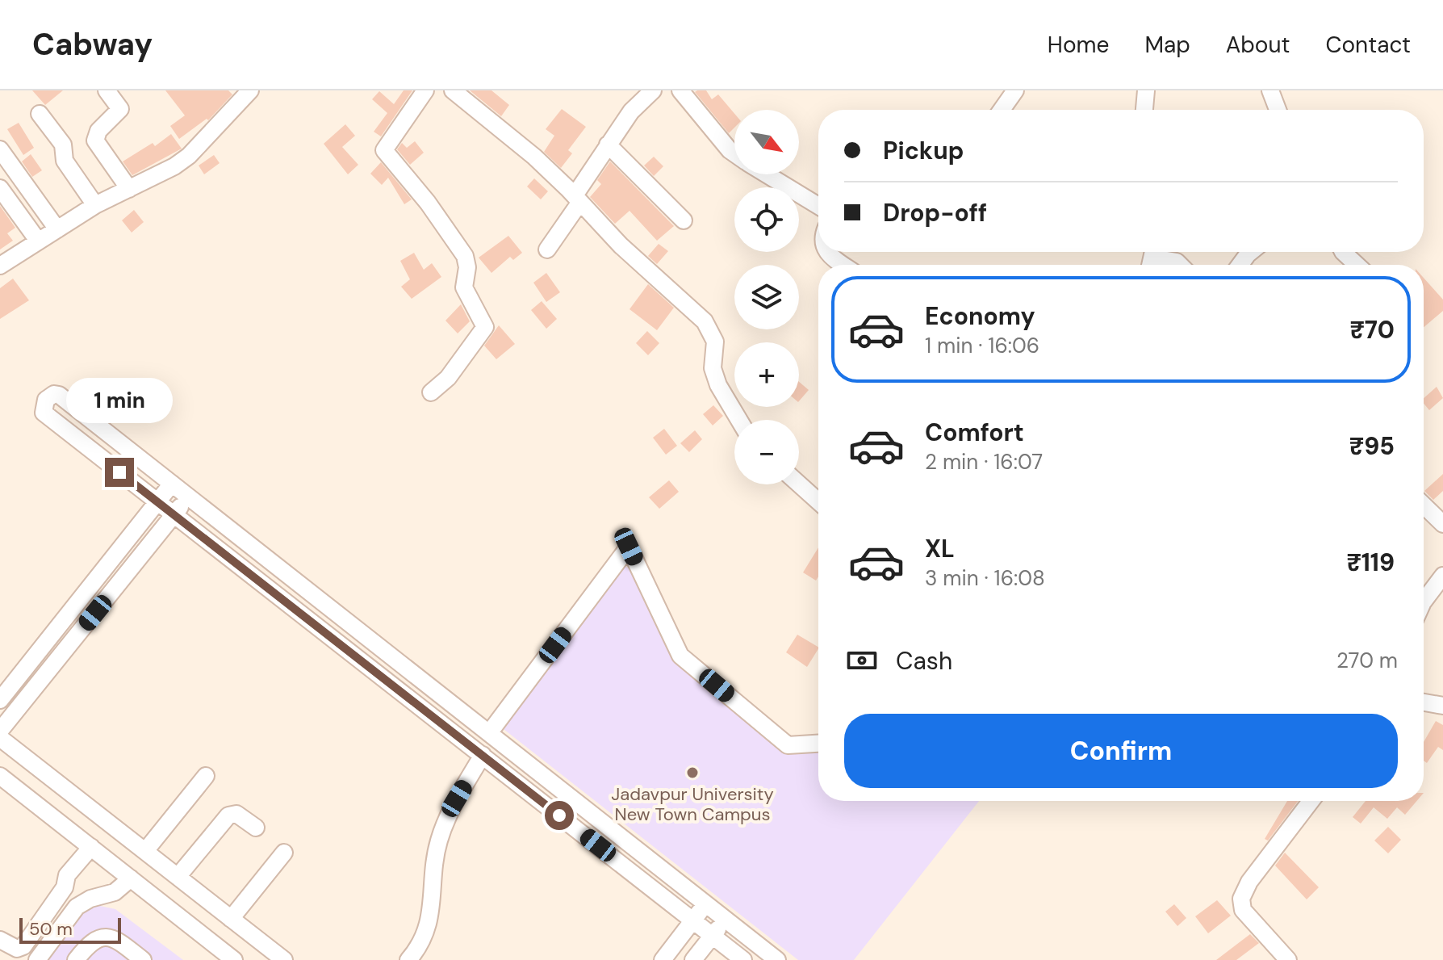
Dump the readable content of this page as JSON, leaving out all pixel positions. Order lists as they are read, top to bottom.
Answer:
{
  "places": ["Jadavpur University New Town Campus"],
  "scale_bar": "50 m",
  "north": "bottom right",
  "page": {
    "header": "Cabway",
    "nav": [
      "Home",
      "Map",
      "About",
      "Contact"
    ],
    "map_buttons": ["+", "−"],
    "banner": ["Pickup", "Drop-off"],
    "list": [
      {
        "name": "Economy",
        "note": "1 min · 16:06",
        "value": "₹70"
      },
      {
        "name": "Comfort",
        "note": "2 min · 16:07",
        "value": "₹95"
      },
      {
        "name": "XL",
        "note": "3 min · 16:08",
        "value": "₹119"
      }
    ],
    "bubble": "1 min",
    "pay": ["Cash", "270 m"],
    "buttons": "Confirm",
    "scale": "50 m"
  }
}
